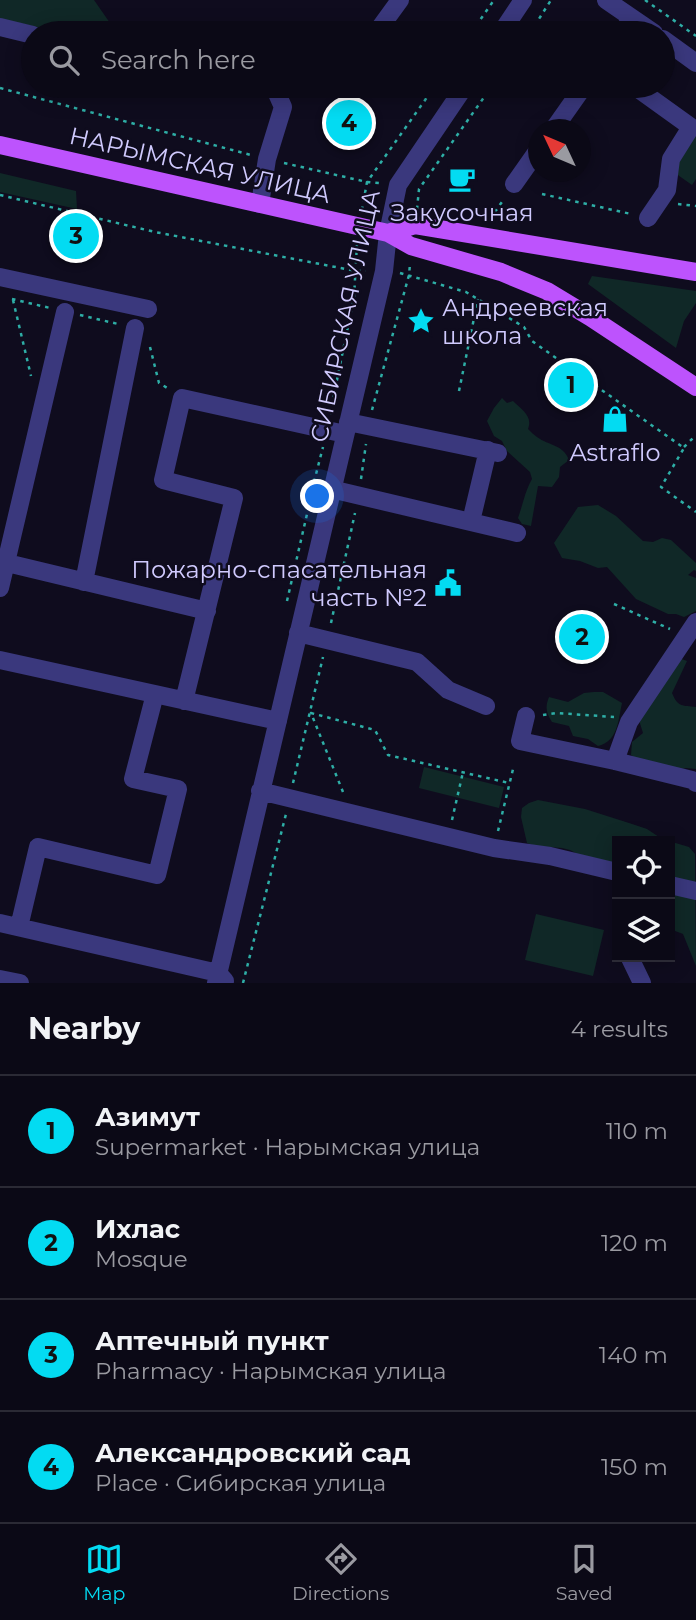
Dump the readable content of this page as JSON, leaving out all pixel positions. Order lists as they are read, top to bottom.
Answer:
{
  "streets": {
    "main road": ["НАРЫМСКАЯ УЛИЦА"],
    "street": ["СИБИРСКАЯ УЛИЦА"]
  },
  "crossings": [
    ["НАРЫМСКАЯ УЛИЦА", "СИБИРСКАЯ УЛИЦА"]
  ],
  "places": {
    "cafe": ["Закусочная"],
    "place": ["Андреевская школа"],
    "shop": ["Astraflo"],
    "public building": ["Пожарно-спасательная часть №2"]
  },
  "north": "top left",
  "page": {
    "search": "Search here",
    "pins": [
      "4",
      "3",
      "1",
      "2"
    ],
    "heading": ["Nearby", "4 results"],
    "list": [
      {
        "mark": "1",
        "name": "Азимут",
        "note": "Supermarket · Нарымская улица",
        "value": "110 m"
      },
      {
        "mark": "2",
        "name": "Ихлас",
        "note": "Mosque",
        "value": "120 m"
      },
      {
        "mark": "3",
        "name": "Аптечный пункт",
        "note": "Pharmacy · Нарымская улица",
        "value": "140 m"
      },
      {
        "mark": "4",
        "name": "Александровский сад",
        "note": "Place · Сибирская улица",
        "value": "150 m"
      }
    ],
    "nav": ["Map", "Directions", "Saved"]
  }
}
